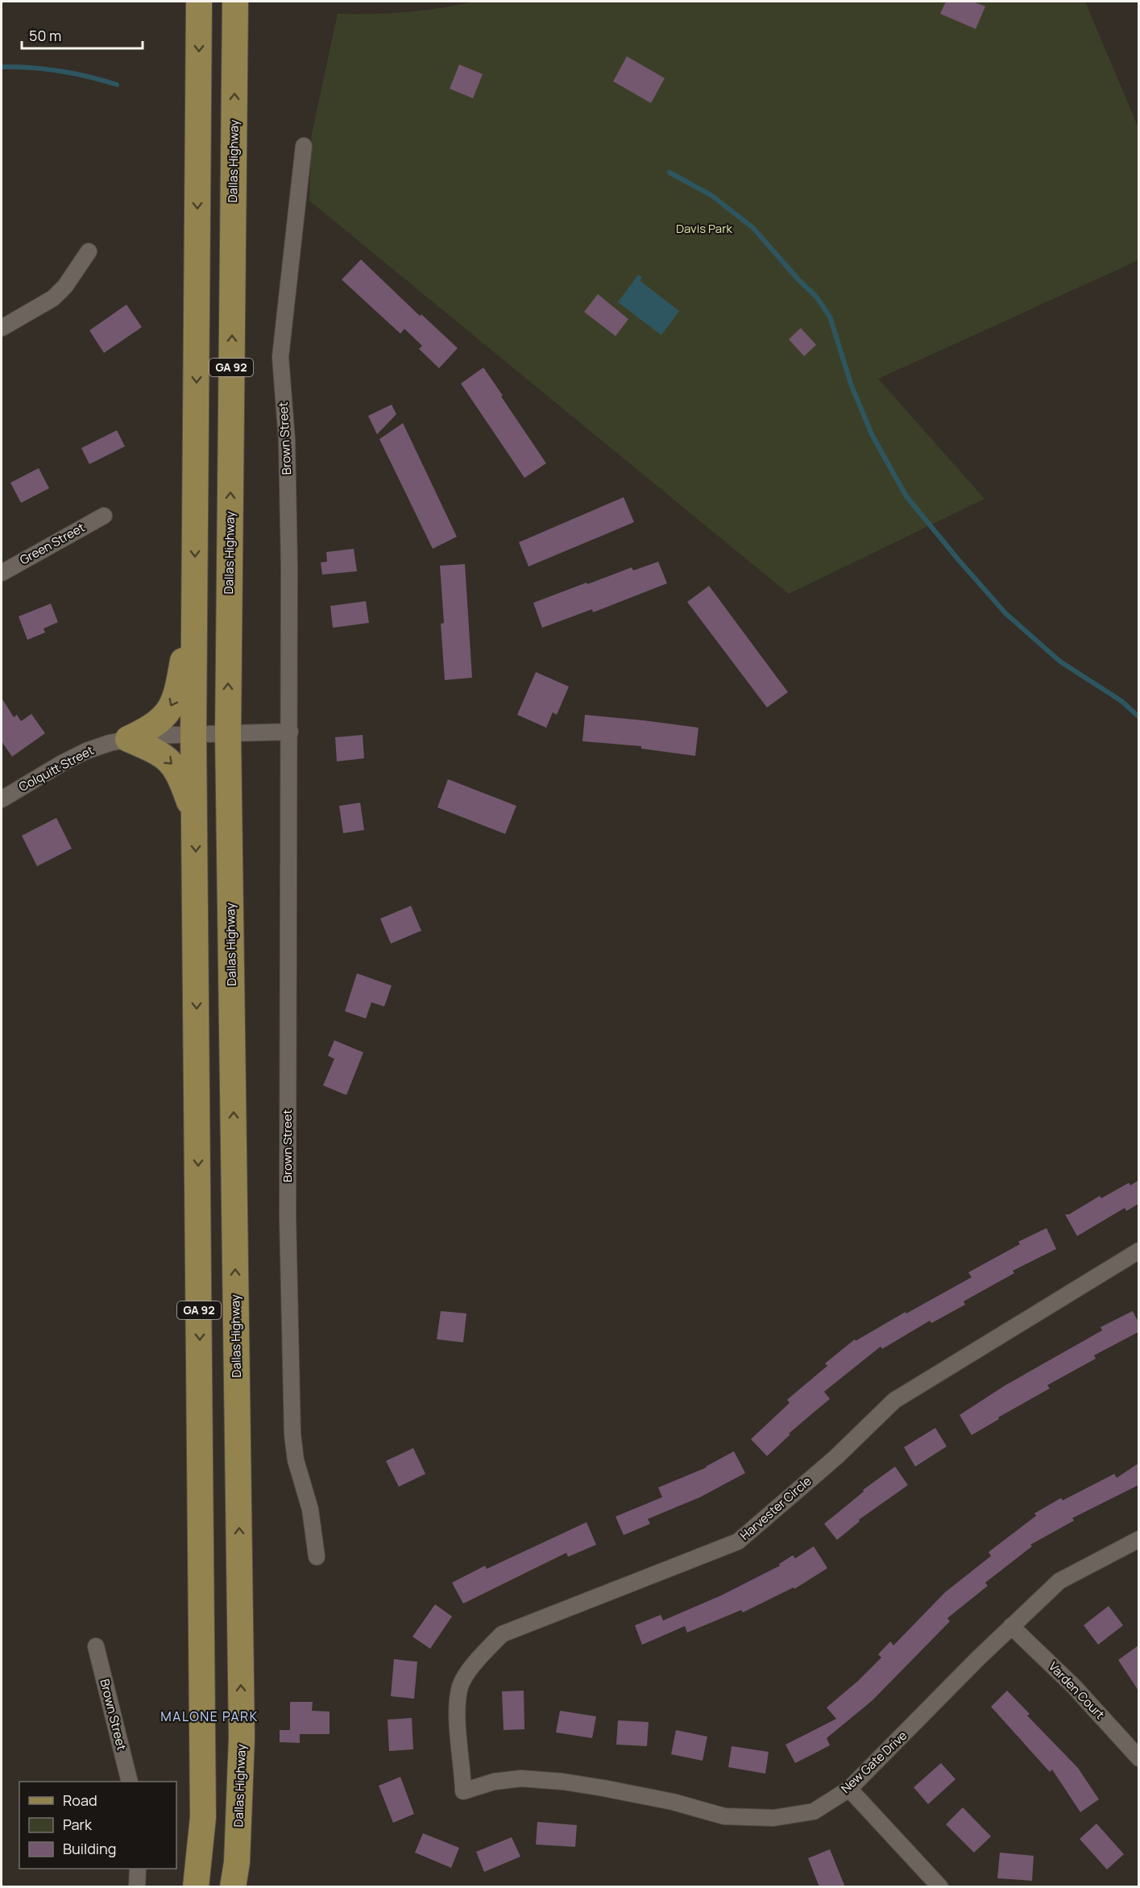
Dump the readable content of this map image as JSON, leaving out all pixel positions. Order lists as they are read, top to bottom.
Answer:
{
  "streets": {
    "main road": ["Dallas Highway", "GA 92"],
    "street": [
      "Brown Street",
      "Green Street",
      "Colquitt Street",
      "Harvester Circle",
      "Varden Court",
      "New Gate Drive"
    ]
  },
  "crossings": [
    ["Dallas Highway", "Colquitt Street"],
    ["GA 92", "Colquitt Street"],
    ["Harvester Circle", "New Gate Drive"],
    ["Varden Court", "New Gate Drive"]
  ],
  "districts": ["MALONE PARK"],
  "parks": ["Davis Park"],
  "legend": ["Road", "Park", "Building"],
  "scale_bar": "50 m"
}
